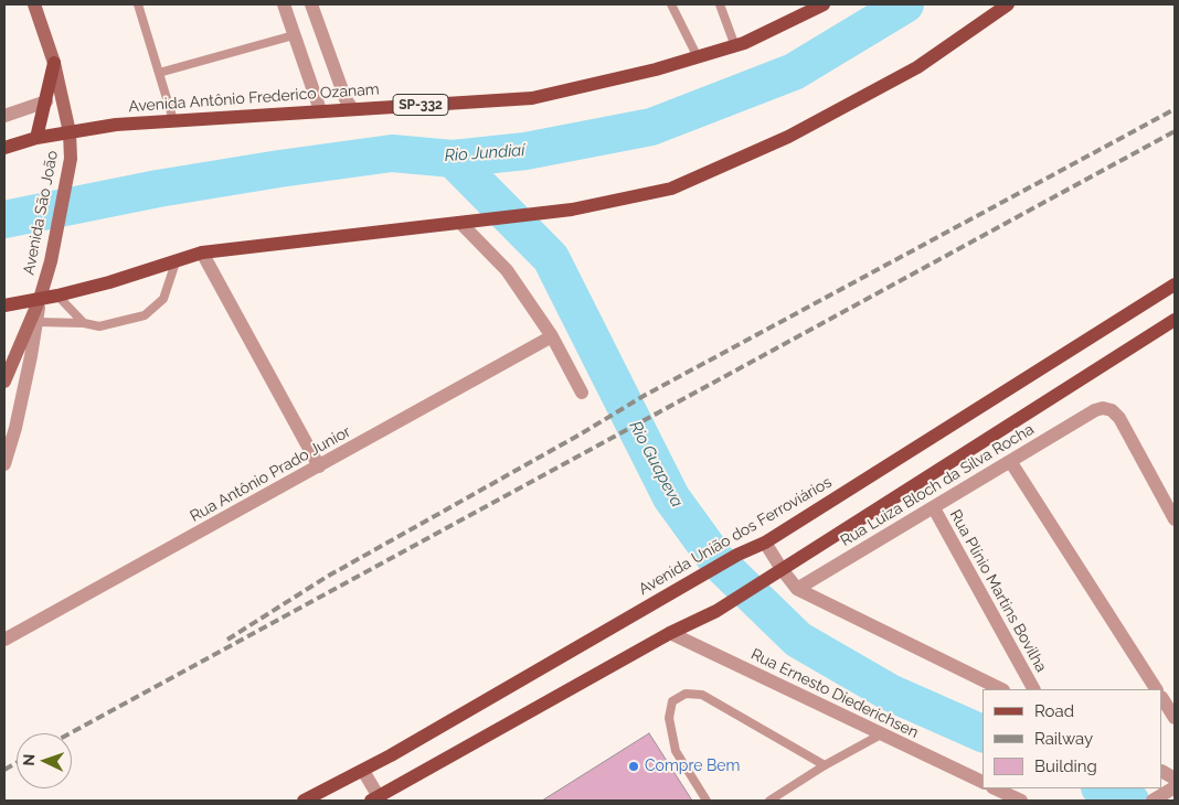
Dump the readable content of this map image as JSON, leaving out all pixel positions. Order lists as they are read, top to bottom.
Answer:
{
  "streets": {
    "main road": [
      "Avenida Antônio Frederico Ozanam",
      "SP-332",
      "Avenida São João",
      "Avenida União dos Ferroviários"
    ],
    "street": [
      "Rua Antônio Prado Junior",
      "Rua Luiza Bloch da Silva Rocha",
      "Rua Plínio Martins Bovilha",
      "Rua Ernesto Diederichsen"
    ]
  },
  "crossings": [
    ["Avenida Antônio Frederico Ozanam", "Avenida São João"],
    ["Rua Luiza Bloch da Silva Rocha", "Rua Plínio Martins Bovilha"]
  ],
  "water": ["Rio Jundiaí", "Rio Guapeva"],
  "places": ["Compre Bem"],
  "legend": ["Road", "Railway", "Building"],
  "north": "left"
}
